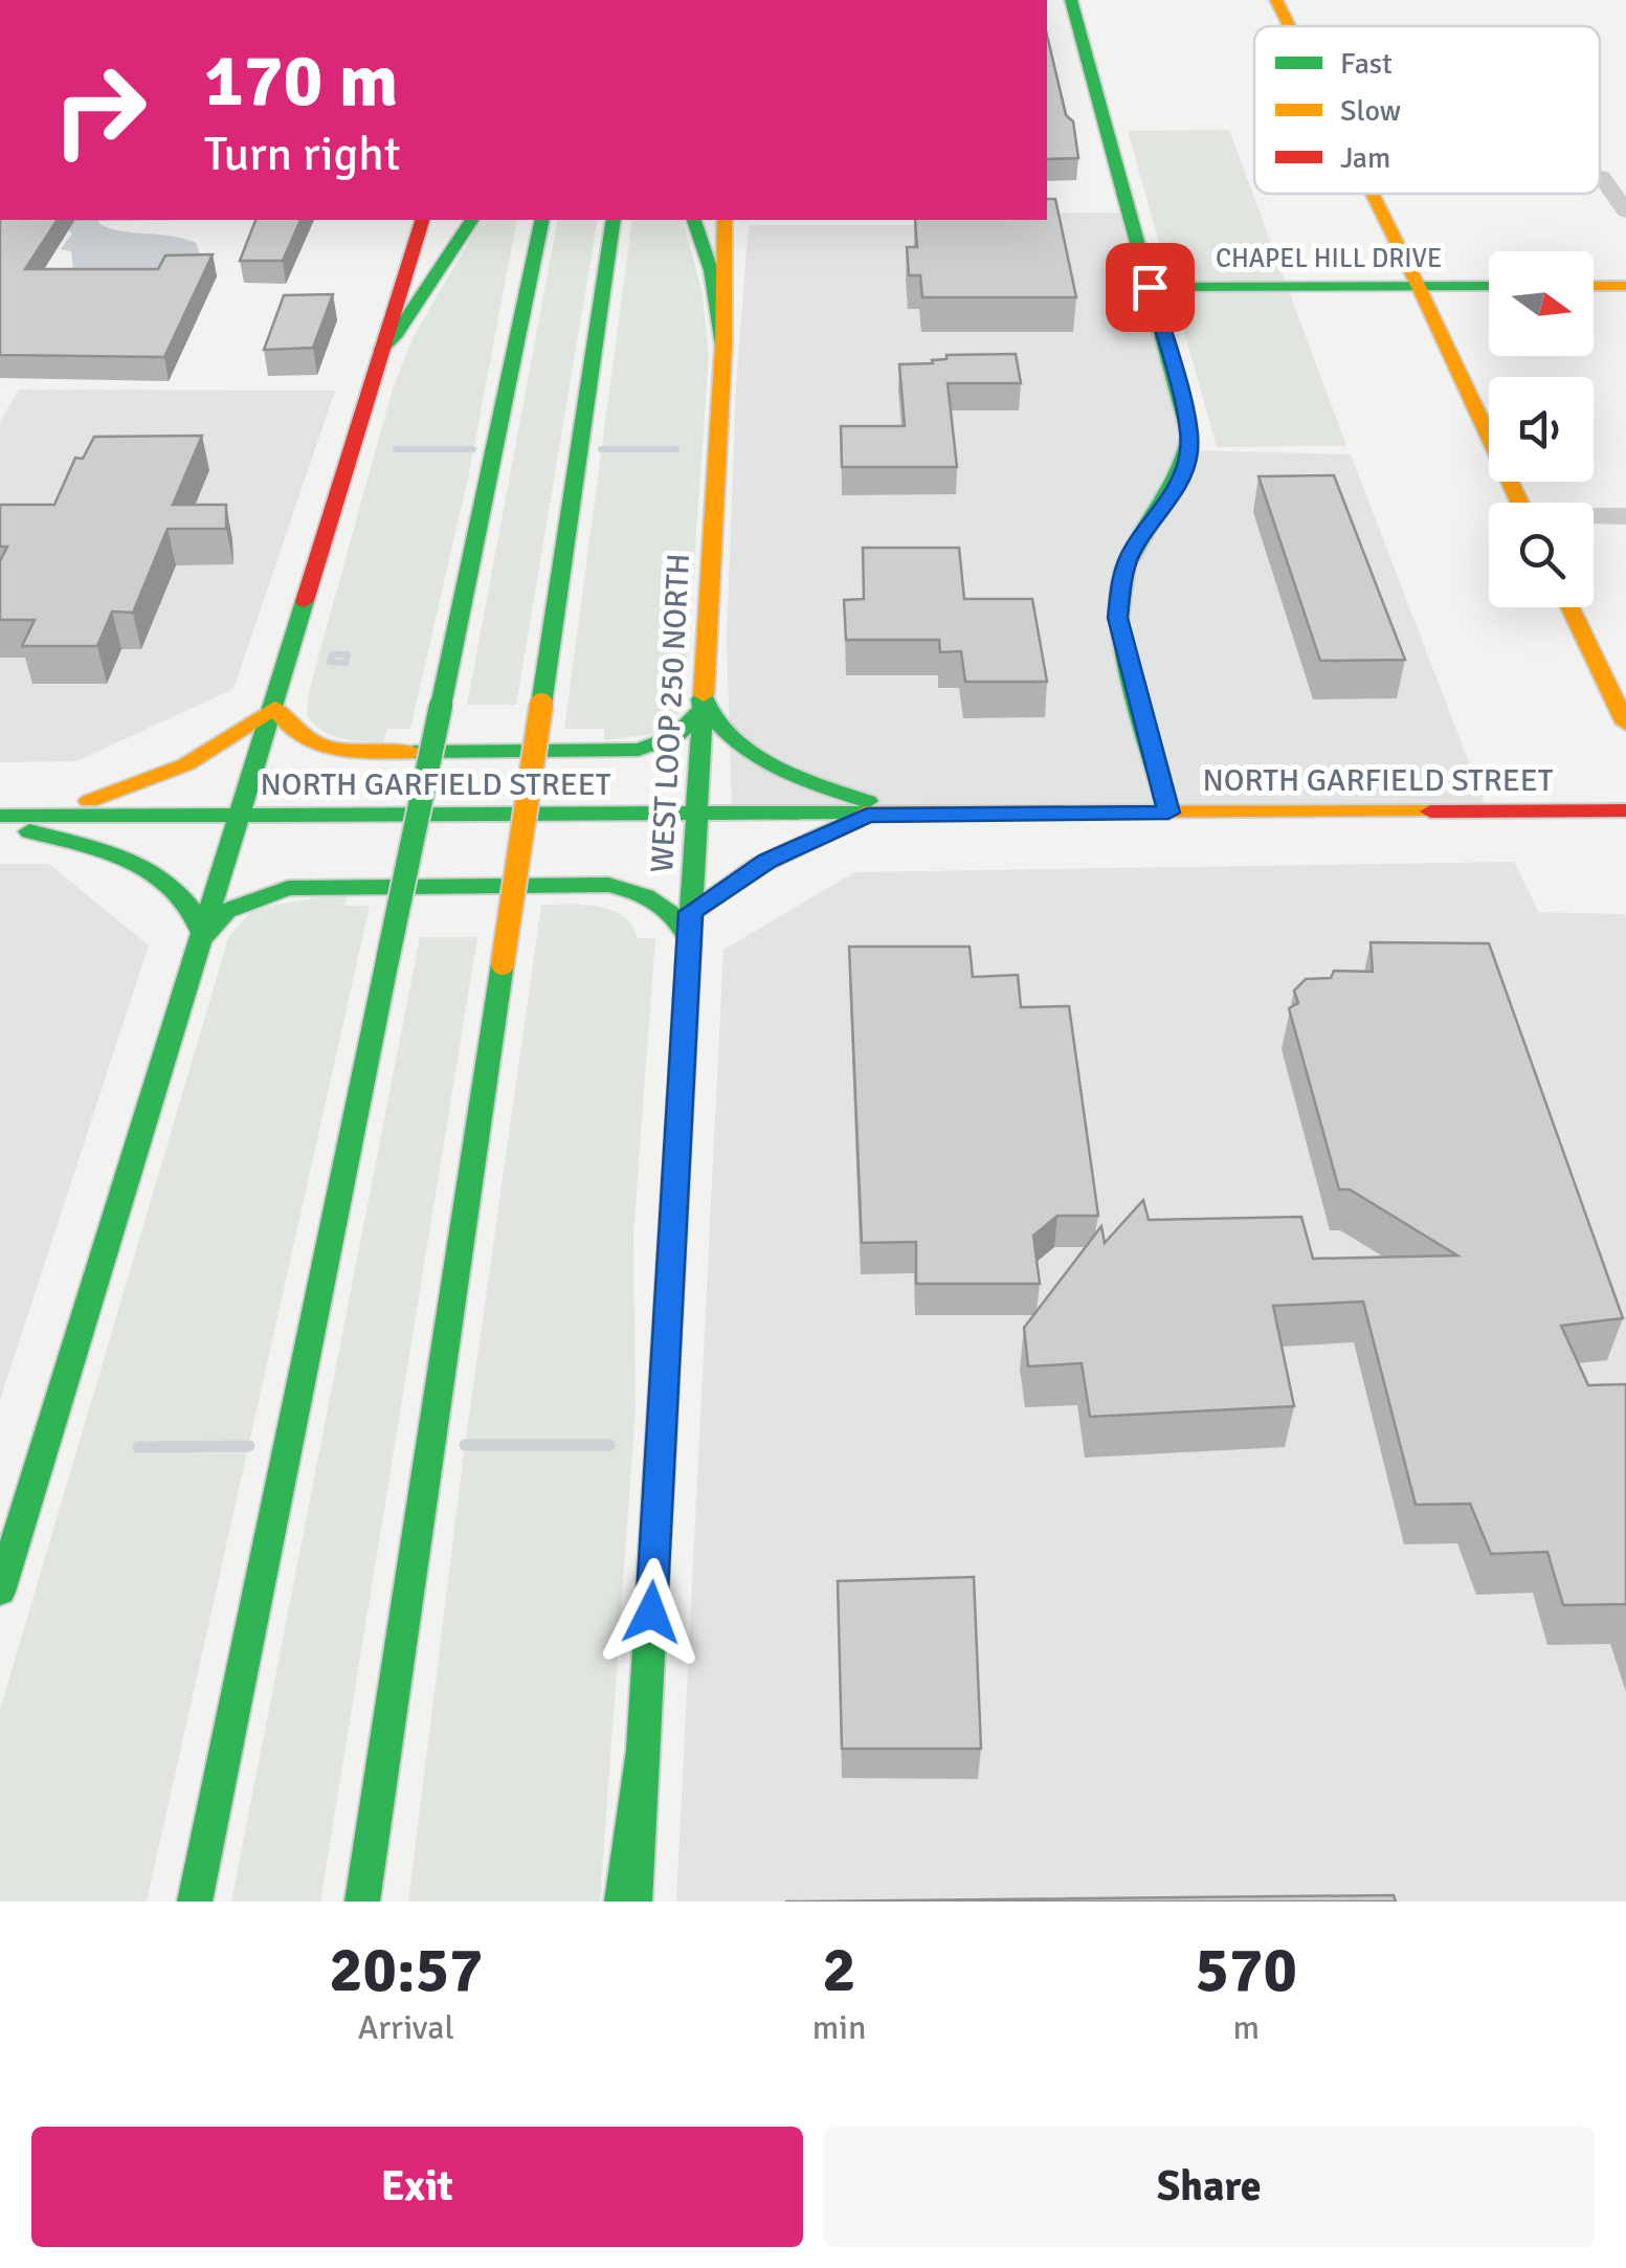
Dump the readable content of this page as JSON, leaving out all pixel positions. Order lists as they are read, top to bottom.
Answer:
{
  "streets": {
    "main road": ["CHAPEL HILL DRIVE", "WEST LOOP 250 NORTH", "NORTH GARFIELD STREET"]
  },
  "crossings": [
    ["WEST LOOP 250 NORTH", "NORTH GARFIELD STREET"]
  ],
  "legend": ["Fast", "Slow", "Jam"],
  "north": "right",
  "page": {
    "turn": ["170 m", "Turn right"],
    "eta": [
      "20:57",
      "Arrival",
      "2",
      "min",
      "570",
      "m"
    ],
    "buttons": ["Exit", "Share"]
  }
}
